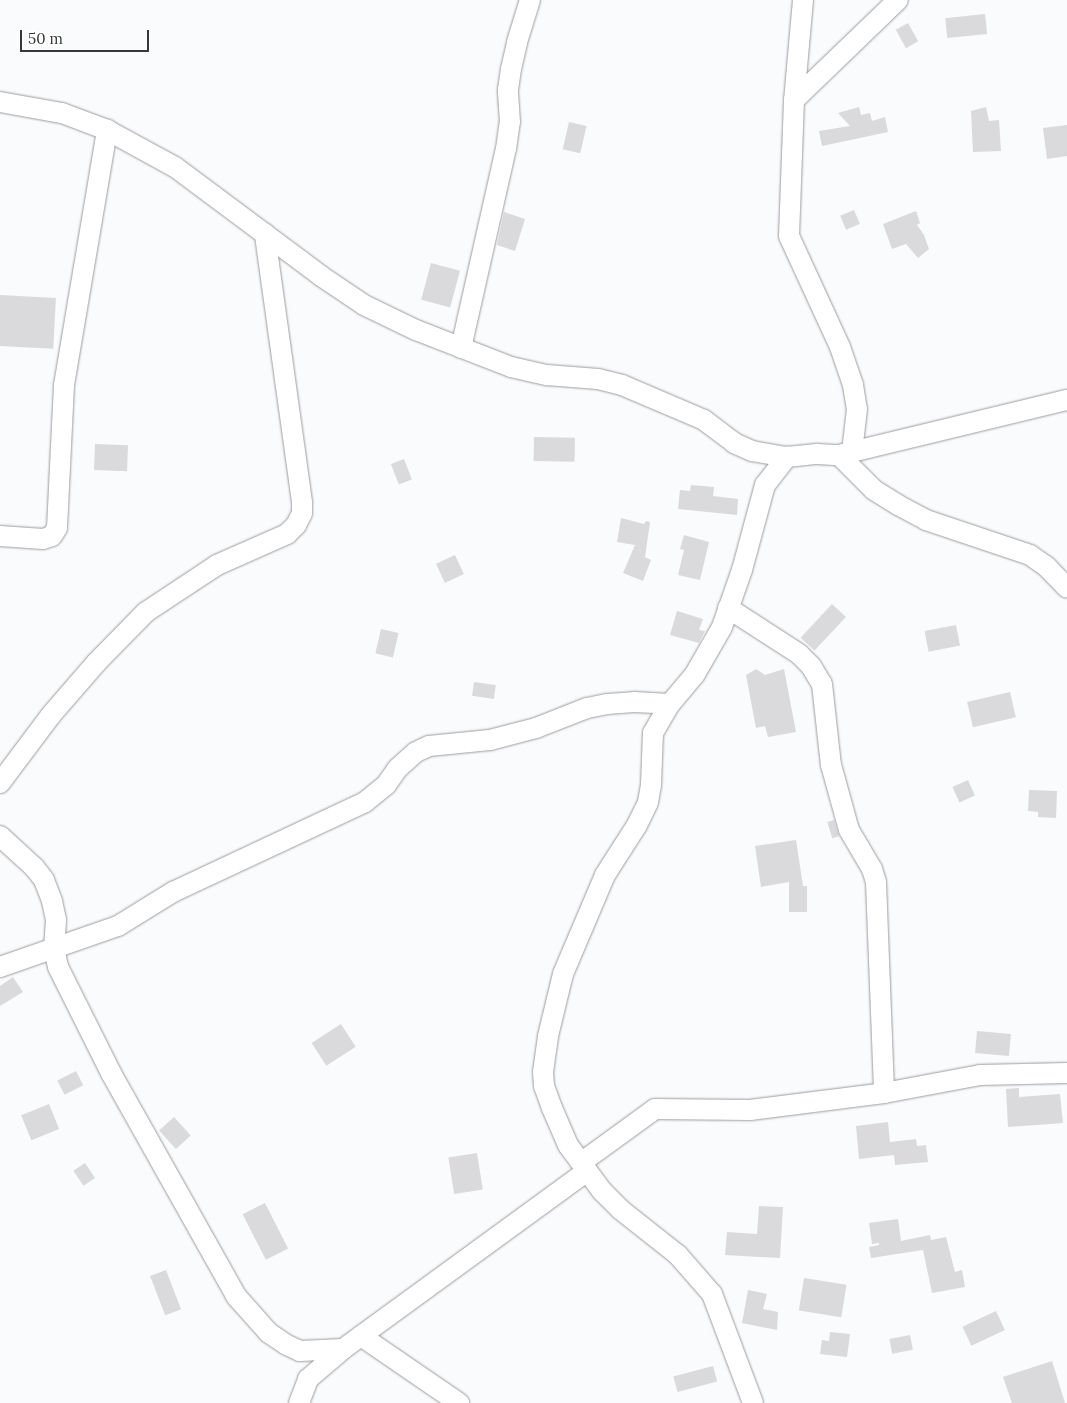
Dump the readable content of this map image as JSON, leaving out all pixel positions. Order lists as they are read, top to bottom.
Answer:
{
  "scale_bar": "50 m"
}
